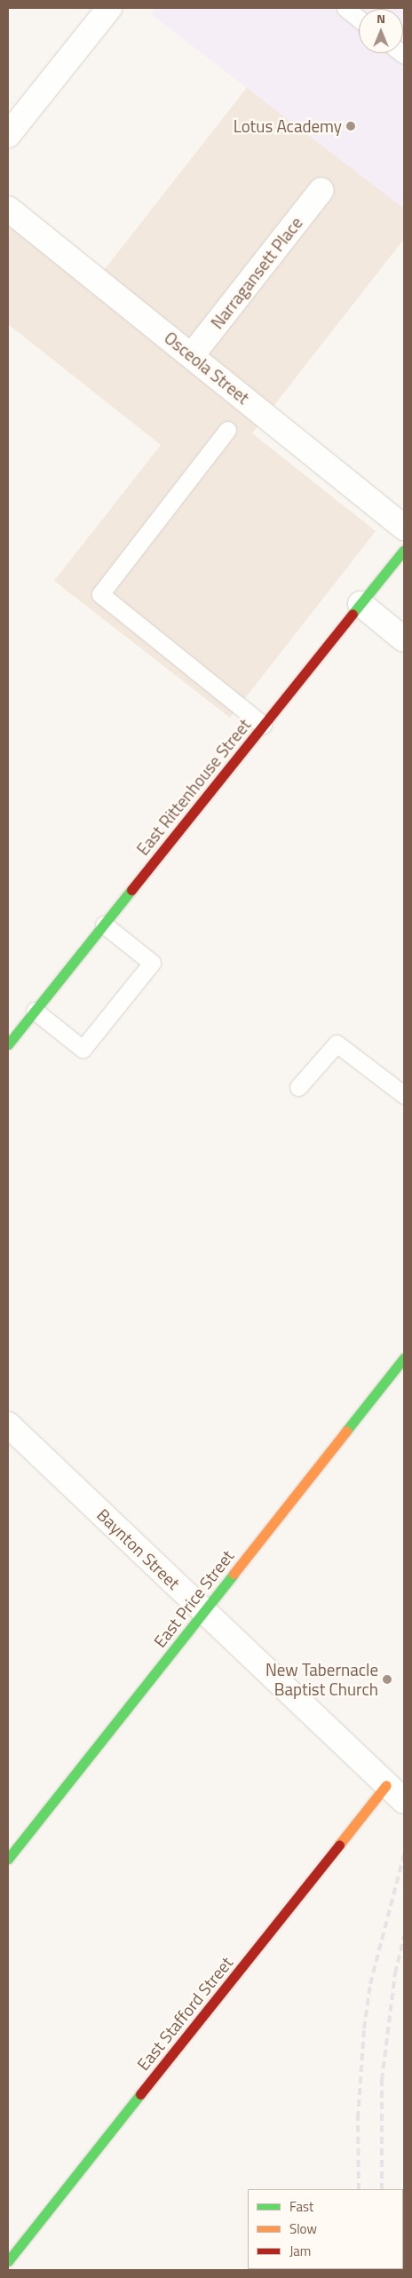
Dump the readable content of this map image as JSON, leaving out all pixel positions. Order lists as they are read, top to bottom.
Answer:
{
  "streets": {
    "street": [
      "Narragansett Place",
      "Osceola Street",
      "East Rittenhouse Street",
      "Baynton Street",
      "East Price Street",
      "East Stafford Street"
    ]
  },
  "crossings": [
    ["Narragansett Place", "Osceola Street"],
    ["Baynton Street", "East Price Street"],
    ["Baynton Street", "East Stafford Street"]
  ],
  "places": ["Lotus Academy", "New Tabernacle Baptist Church"],
  "legend": ["Fast", "Slow", "Jam"],
  "north": "top"
}
